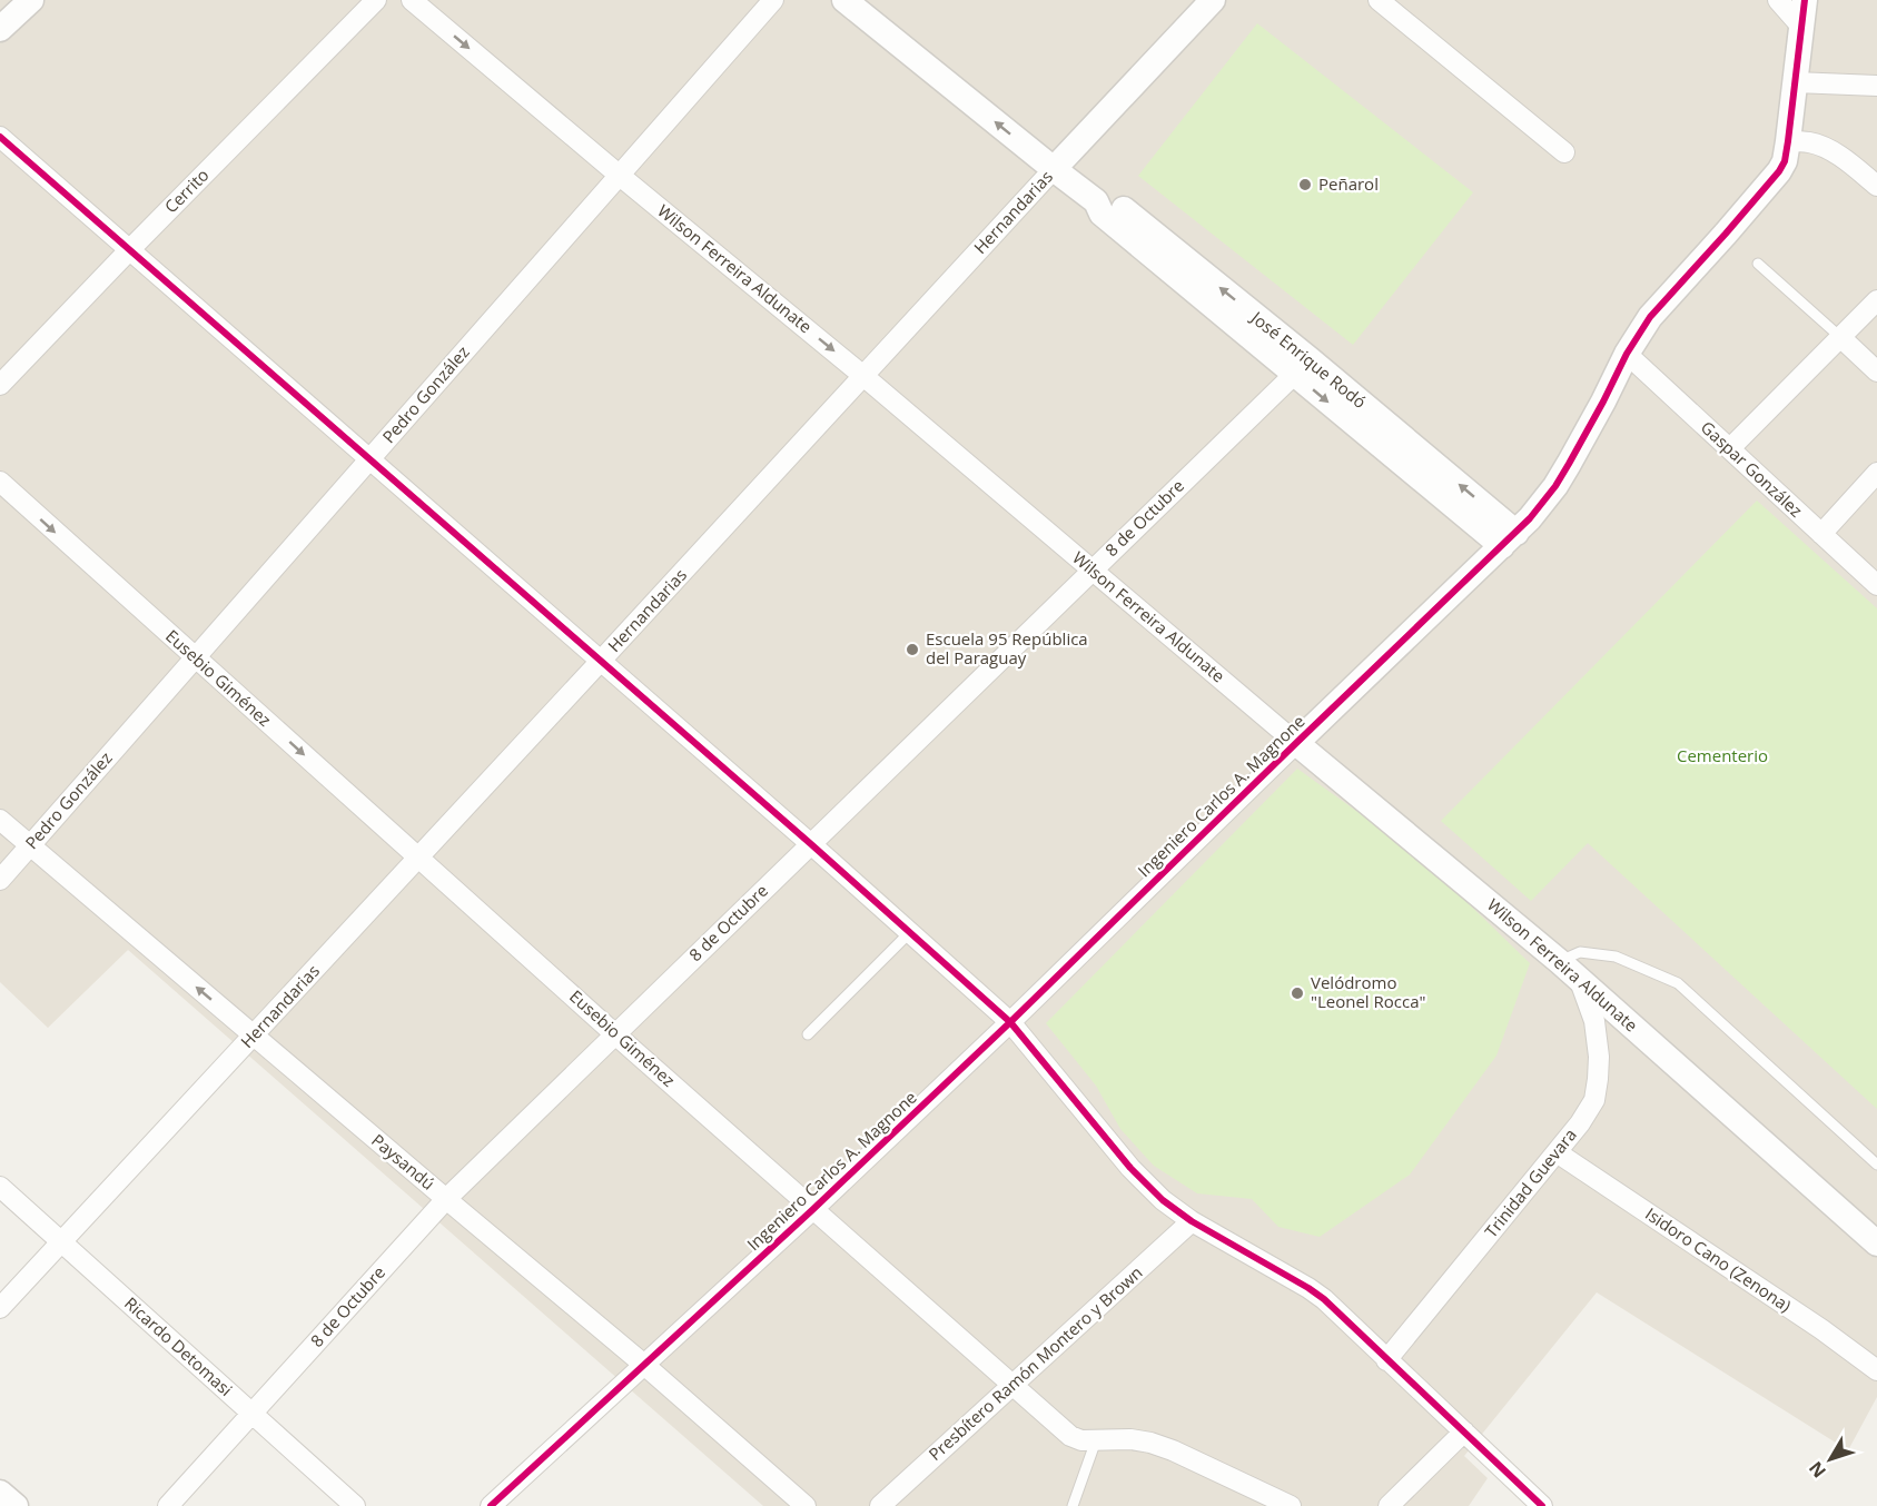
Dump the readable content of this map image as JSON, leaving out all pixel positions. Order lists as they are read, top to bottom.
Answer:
{
  "streets": {
    "street": [
      "Cerrito",
      "Hernandarias",
      "Wilson Ferreira Aldunate",
      "José Enrique Rodó",
      "Pedro González",
      "Gaspar González",
      "8 de Octubre",
      "Eusebio Giménez",
      "Ingeniero Carlos A. Magnone",
      "Paysandú",
      "Trinidad Guevara",
      "Isidoro Cano (Zenona)",
      "Ricardo Detomasi",
      "Presbítero Ramón Montero y Brown"
    ]
  },
  "crossings": [
    ["Hernandarias", "Wilson Ferreira Aldunate"],
    ["Hernandarias", "José Enrique Rodó"],
    ["Hernandarias", "Eusebio Giménez"],
    ["Hernandarias", "Paysandú"],
    ["Hernandarias", "Ricardo Detomasi"],
    ["Wilson Ferreira Aldunate", "Pedro González"],
    ["Wilson Ferreira Aldunate", "8 de Octubre"],
    ["Wilson Ferreira Aldunate", "Ingeniero Carlos A. Magnone"],
    ["Wilson Ferreira Aldunate", "Trinidad Guevara"],
    ["José Enrique Rodó", "8 de Octubre"],
    ["José Enrique Rodó", "Ingeniero Carlos A. Magnone"],
    ["Pedro González", "Eusebio Giménez"],
    ["Pedro González", "Paysandú"],
    ["Gaspar González", "Ingeniero Carlos A. Magnone"],
    ["8 de Octubre", "Eusebio Giménez"],
    ["8 de Octubre", "Paysandú"],
    ["8 de Octubre", "Ricardo Detomasi"],
    ["Eusebio Giménez", "Ingeniero Carlos A. Magnone"],
    ["Eusebio Giménez", "Presbítero Ramón Montero y Brown"],
    ["Ingeniero Carlos A. Magnone", "Paysandú"],
    ["Trinidad Guevara", "Isidoro Cano (Zenona)"]
  ],
  "parks": ["Cementerio"],
  "places": ["Peñarol", "Escuela 95 República del Paraguay", "Velódromo \"Leonel Rocca\""],
  "north": "bottom left"
}
